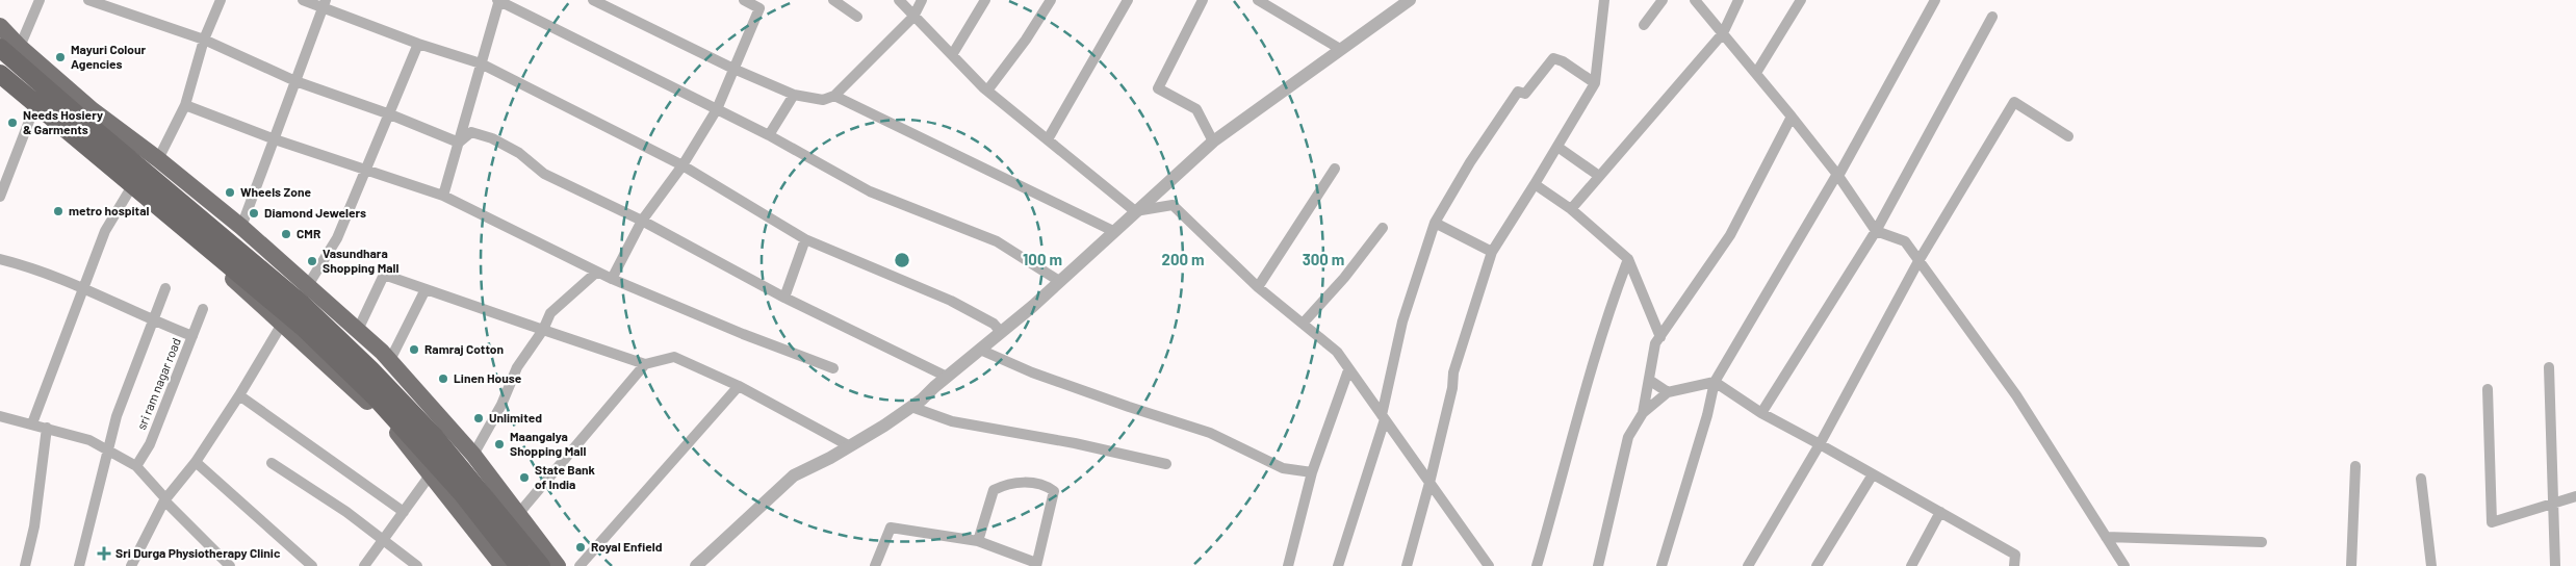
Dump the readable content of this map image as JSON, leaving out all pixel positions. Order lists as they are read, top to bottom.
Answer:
{
  "streets": {
    "street": ["sri ram nagar road"]
  },
  "places": {
    "other": [
      "Mayuri Colour Agencies",
      "Needs Hosiery & Garments",
      "Wheels Zone",
      "metro hospital",
      "Diamond Jewelers",
      "CMR",
      "Vasundhara Shopping Mall",
      "Ramraj Cotton",
      "Linen House",
      "Unlimited",
      "Maangalya Shopping Mall",
      "State Bank of India",
      "Royal Enfield"
    ],
    "health": ["Sri Durga Physiotherapy Clinic"]
  },
  "rings": ["100 m", "200 m", "300 m"]
}
